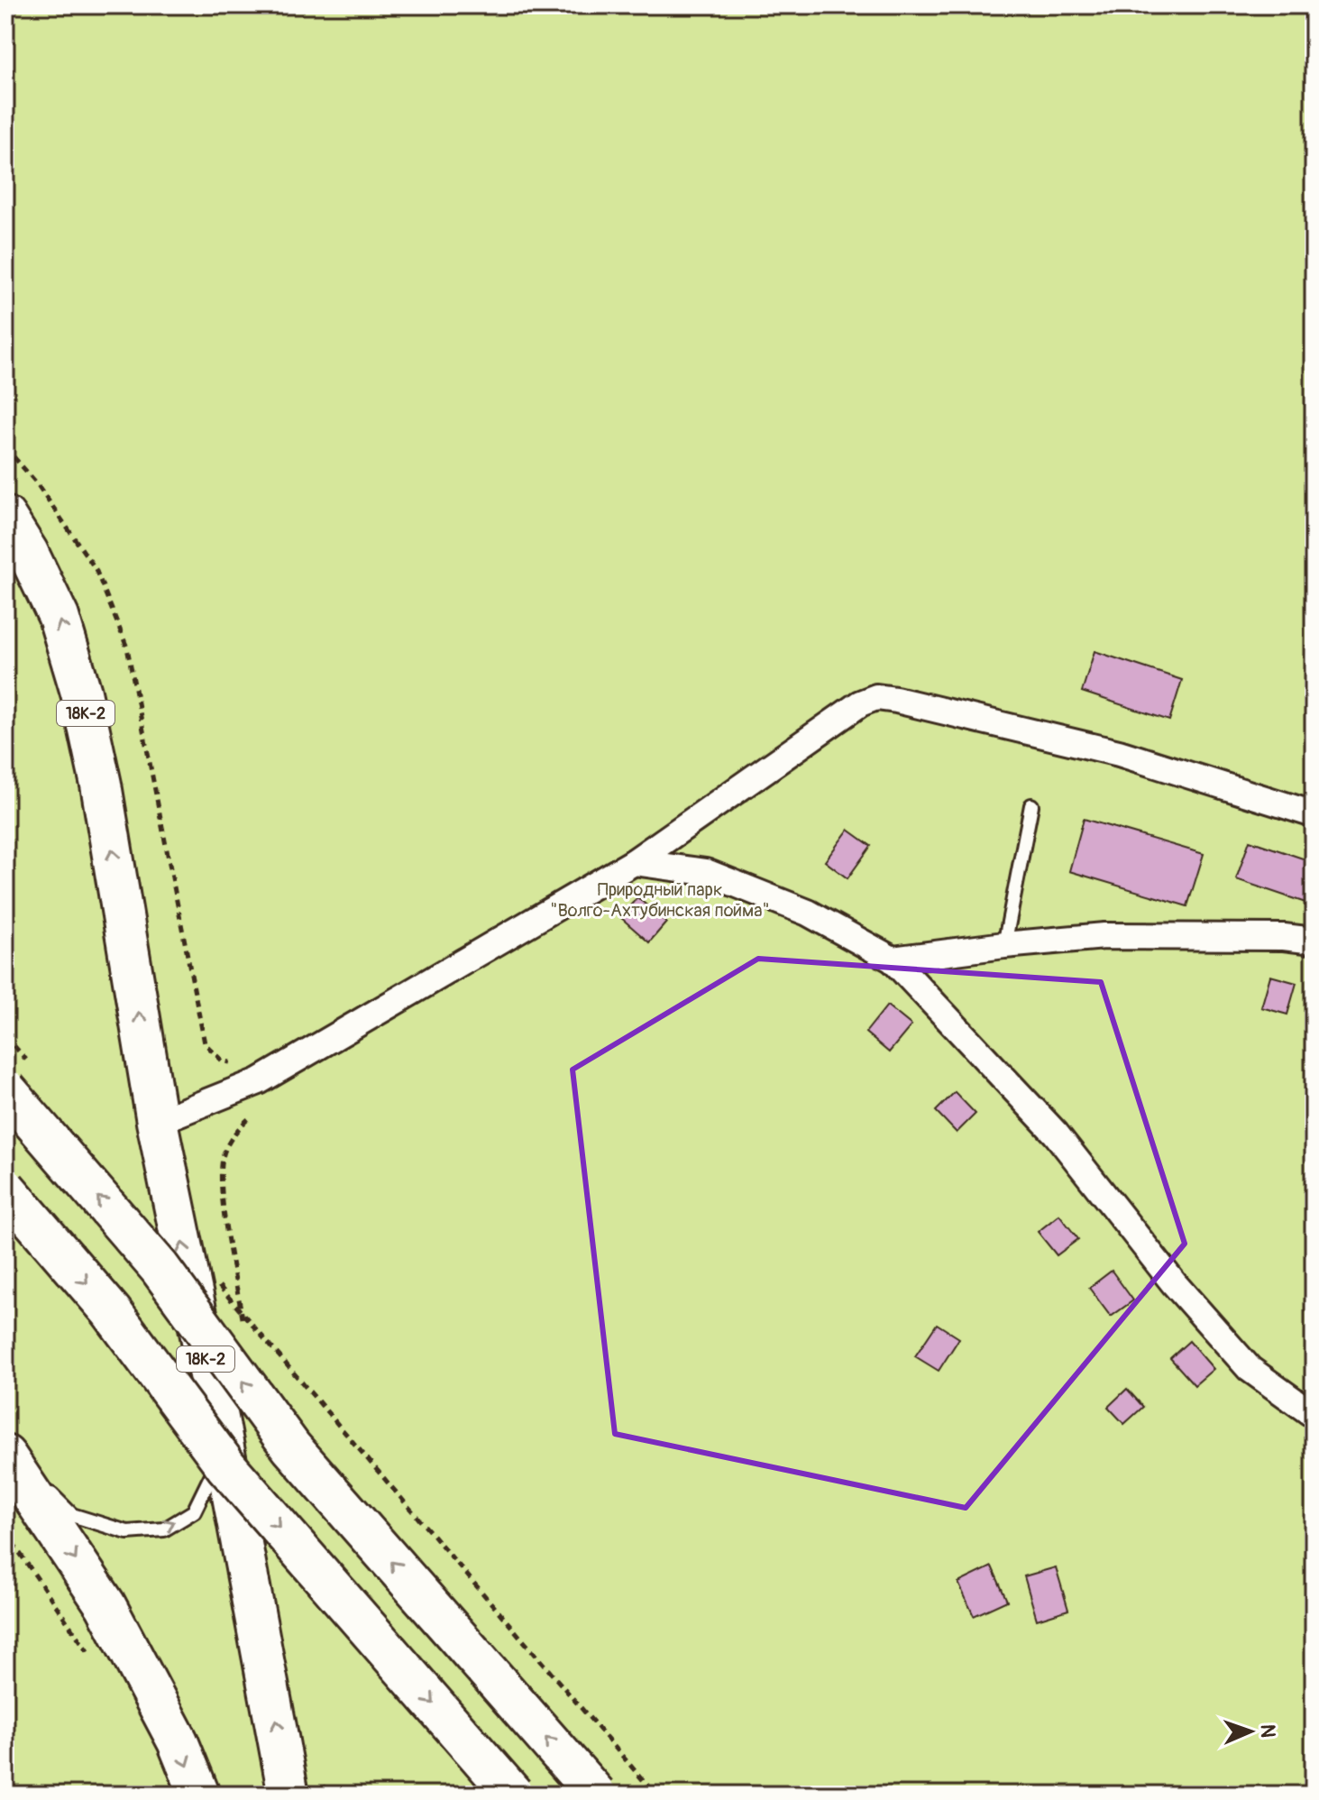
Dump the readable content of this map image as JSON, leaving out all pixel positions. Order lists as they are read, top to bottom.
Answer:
{
  "streets": {
    "main road": ["18К-2"]
  },
  "parks": ["Природный парк \"Волго-Ахтубинская пойма\""],
  "north": "right"
}
